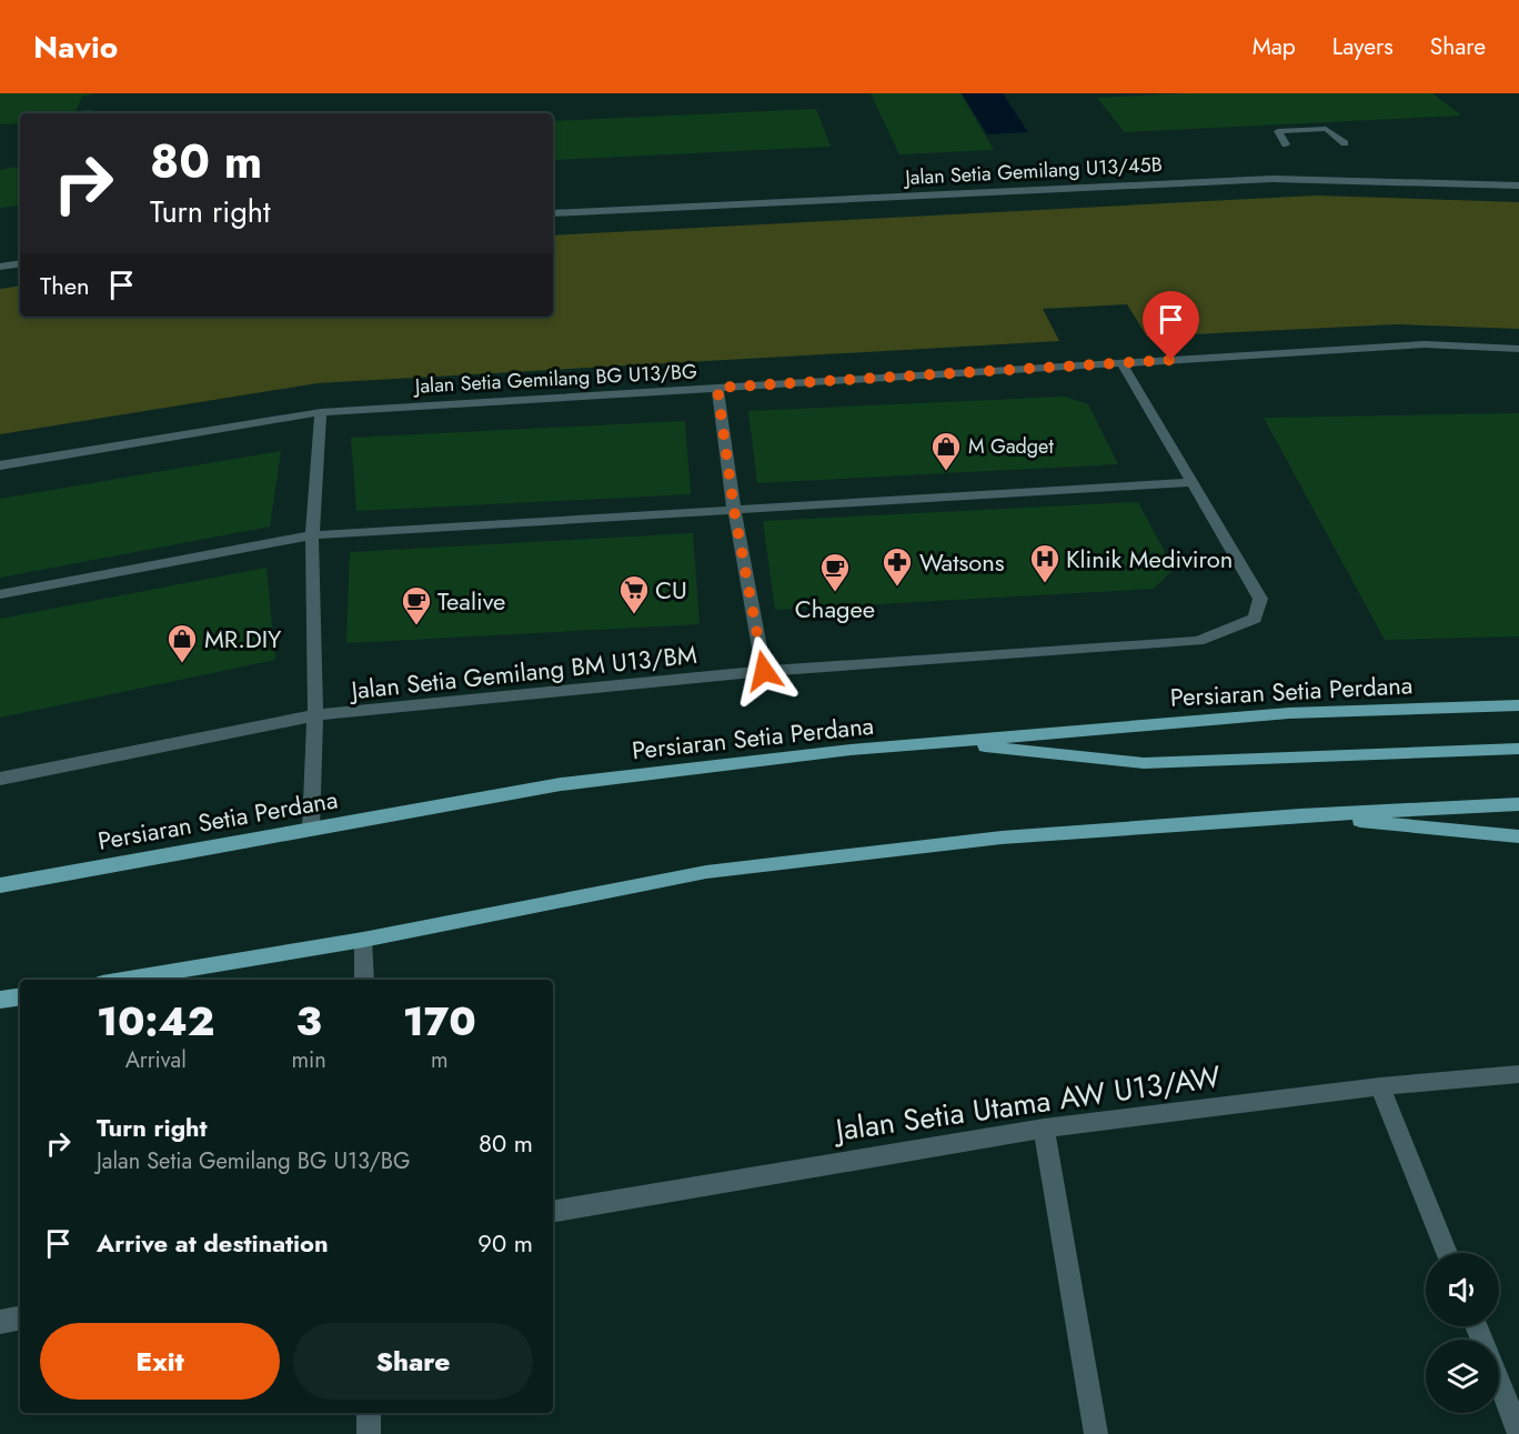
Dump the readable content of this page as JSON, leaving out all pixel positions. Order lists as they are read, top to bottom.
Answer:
{
  "streets": {
    "main road": ["Persiaran Setia Perdana"],
    "street": [
      "Jalan Setia Gemilang U13/45B",
      "Jalan Setia Gemilang BG U13/BG",
      "Jalan Setia Gemilang BM U13/BM",
      "Jalan Setia Utama AW U13/AW"
    ]
  },
  "places": {
    "shop": ["M Gadget", "MR.DIY"],
    "hospital": ["Klinik Mediviron"],
    "pharmacy": ["Watsons"],
    "cafe": ["Chagee", "Tealive"],
    "supermarket": ["CU"]
  },
  "page": {
    "header": "Navio",
    "nav": ["Map", "Layers", "Share"],
    "turn": ["80 m", "Turn right"],
    "then": "Then",
    "eta": [
      "10:42",
      "Arrival",
      "3",
      "min",
      "170",
      "m"
    ],
    "list": [
      {
        "name": "Turn right",
        "note": "Jalan Setia Gemilang BG U13/BG",
        "value": "80 m"
      },
      {
        "name": "Arrive at destination",
        "value": "90 m"
      }
    ],
    "buttons": ["Exit", "Share"]
  }
}
